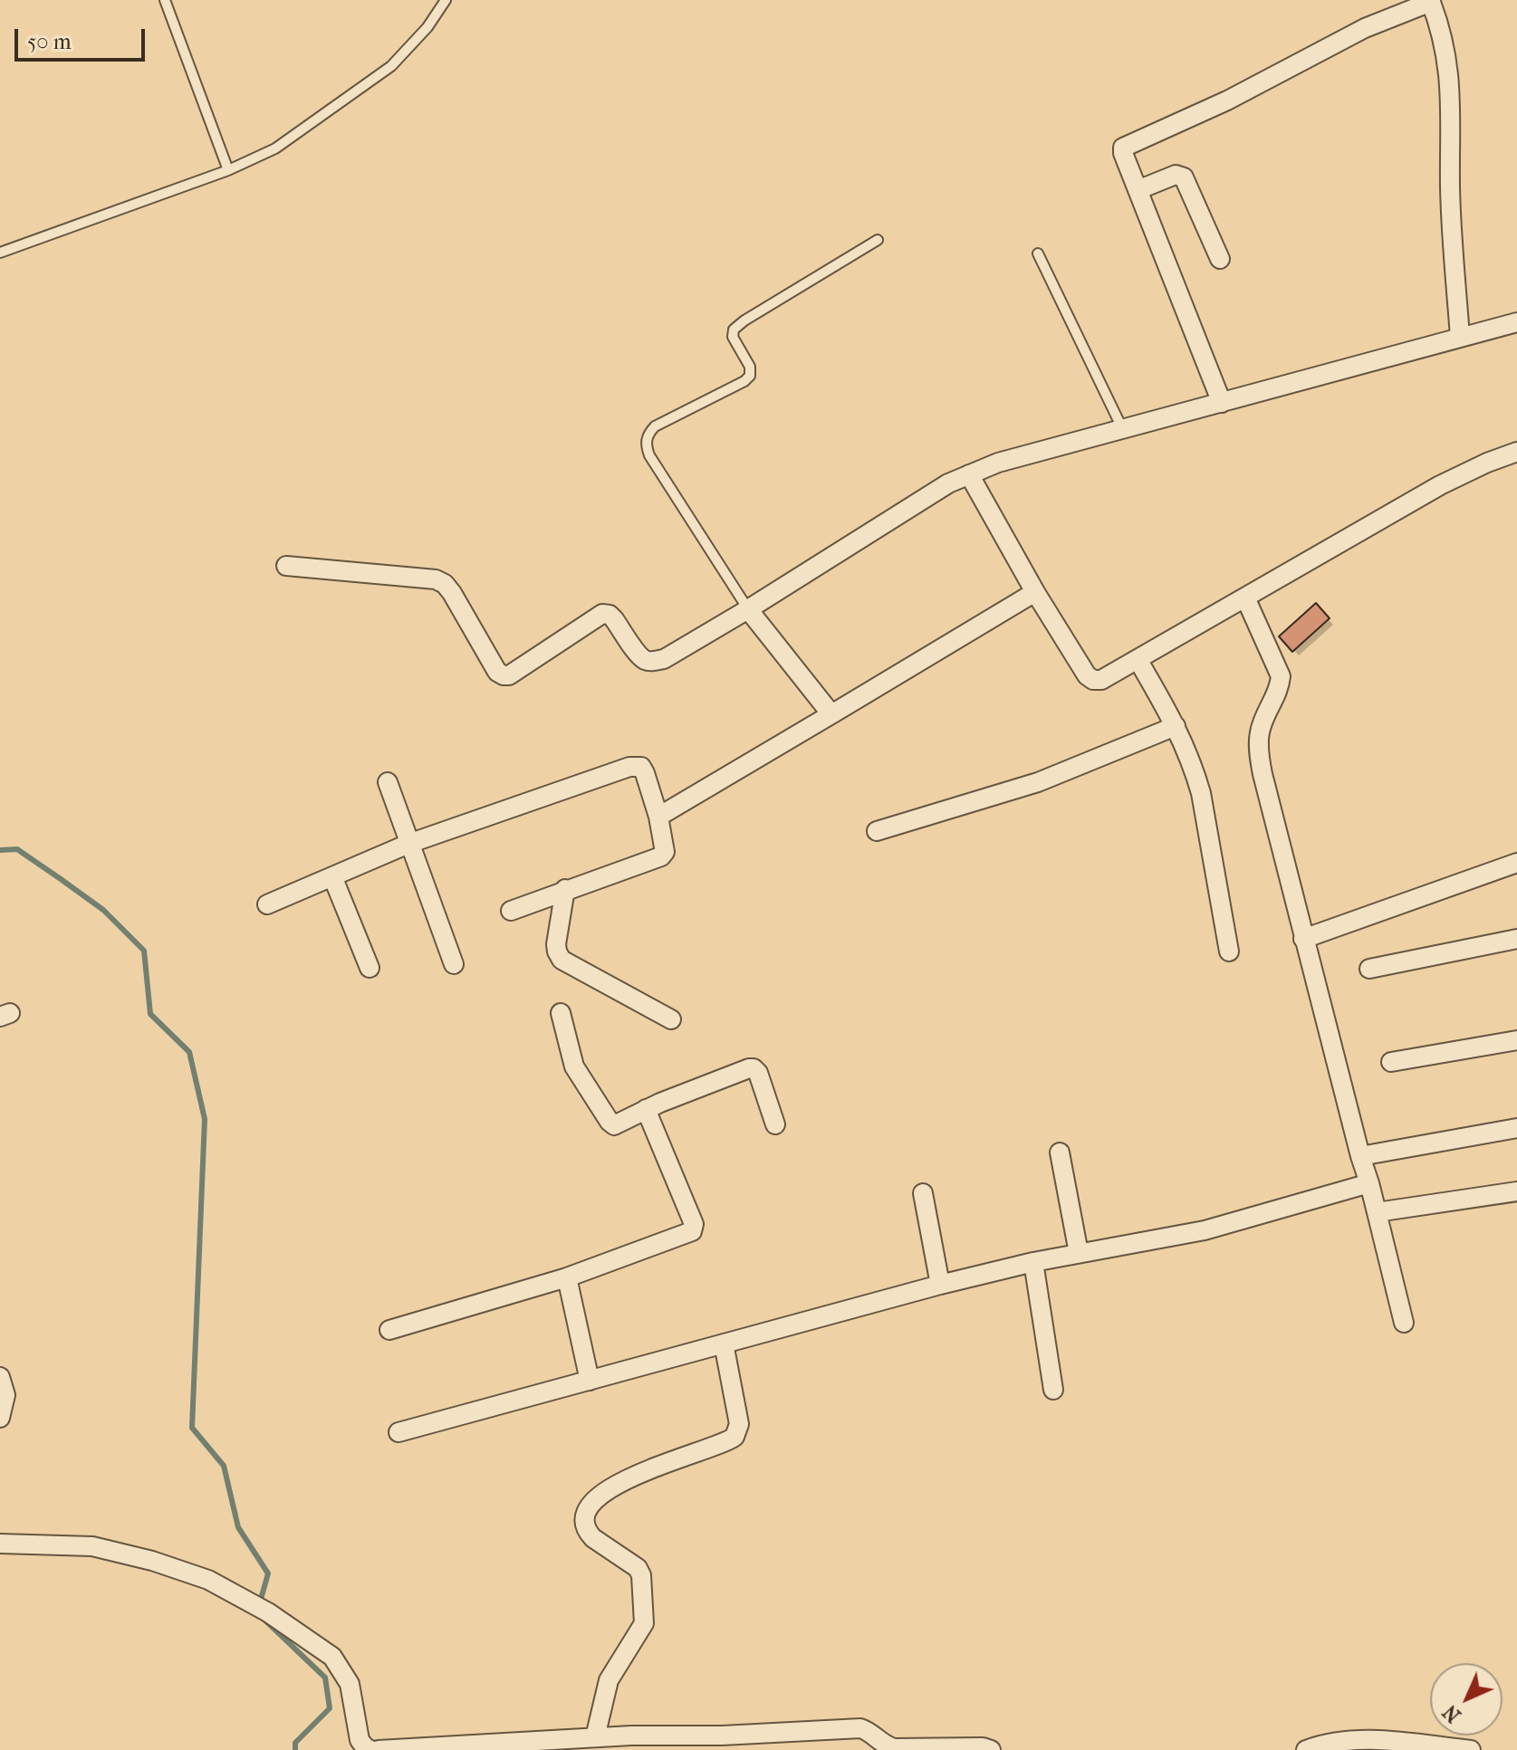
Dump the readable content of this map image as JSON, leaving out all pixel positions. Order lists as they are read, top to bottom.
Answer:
{
  "scale_bar": "50 m",
  "north": "bottom left"
}
